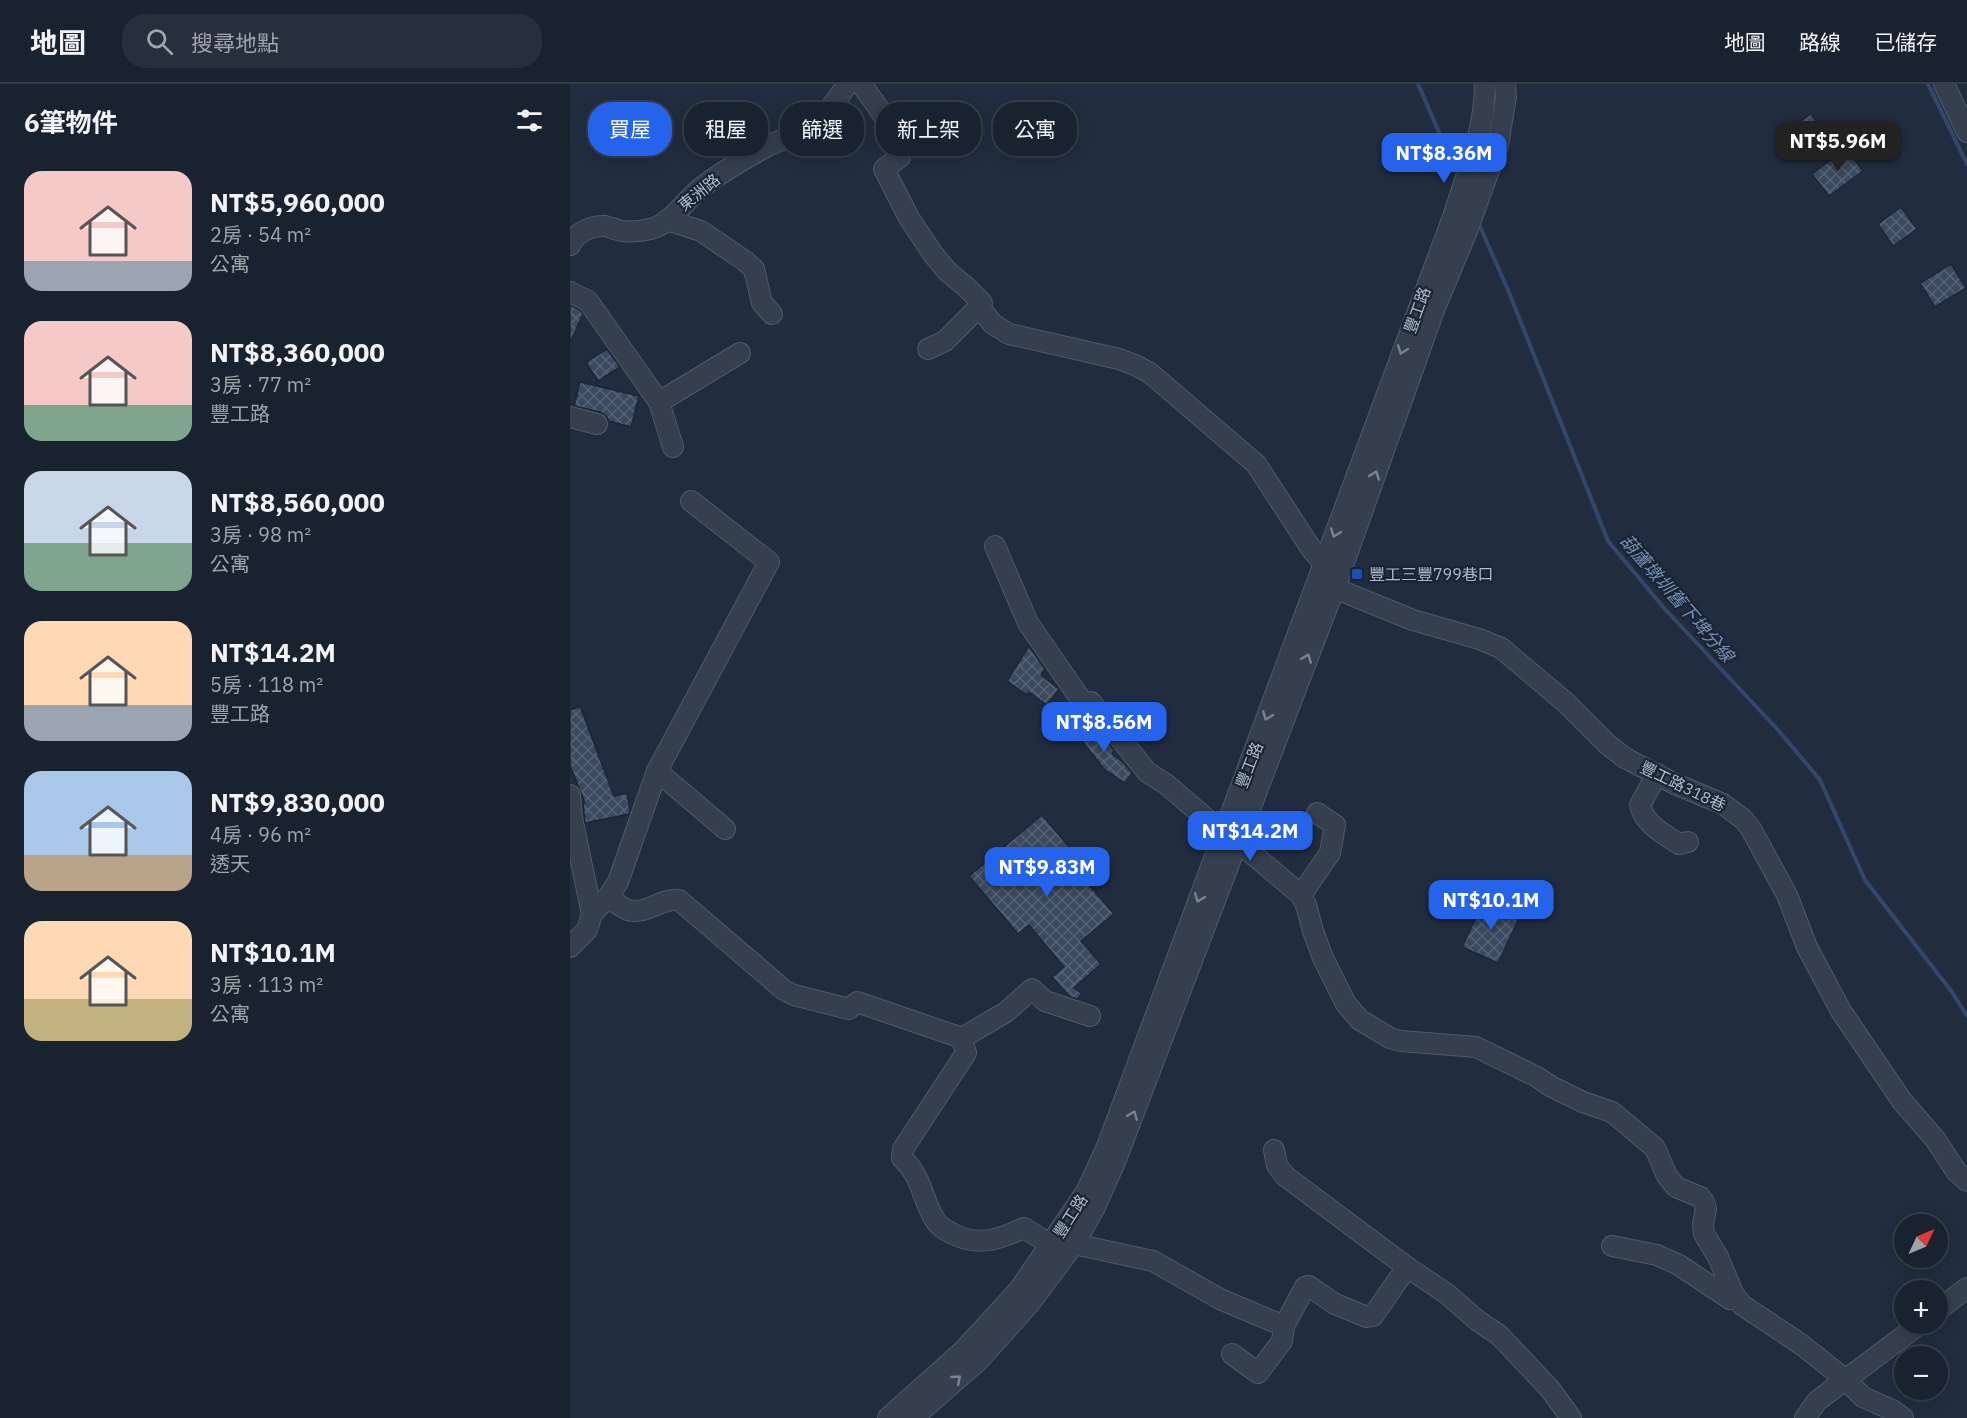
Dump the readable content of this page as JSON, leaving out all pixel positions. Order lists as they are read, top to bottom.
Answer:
{
  "streets": {
    "street": ["東洲路", "豐工路", "豐工路318巷"]
  },
  "crossings": [
    ["豐工路", "豐工路318巷"]
  ],
  "water": ["葫蘆墩圳舊下埤分線"],
  "places": {
    "transit": ["豐工三豐799巷口"]
  },
  "north": "top right",
  "page": {
    "header": "地圖",
    "search": "搜尋地點",
    "nav": ["地圖", "路線", "已儲存"],
    "heading": "6筆物件",
    "chip": [
      "買屋",
      "租屋",
      "篩選",
      "新上架",
      "公寓"
    ],
    "price": [
      "NT$5.96M",
      "NT$8.36M",
      "NT$8.56M",
      "NT$14.2M",
      "NT$9.83M",
      "NT$10.1M"
    ],
    "list": [
      {
        "name": "NT$5,960,000",
        "note": "2房 · 54 m² · 公寓"
      },
      {
        "name": "NT$8,360,000",
        "note": "3房 · 77 m² · 豐工路"
      },
      {
        "name": "NT$8,560,000",
        "note": "3房 · 98 m² · 公寓"
      },
      {
        "name": "NT$14.2M",
        "note": "5房 · 118 m² · 豐工路"
      },
      {
        "name": "NT$9,830,000",
        "note": "4房 · 96 m² · 透天"
      },
      {
        "name": "NT$10.1M",
        "note": "3房 · 113 m² · 公寓"
      }
    ],
    "map_buttons": ["+", "−"]
  }
}
